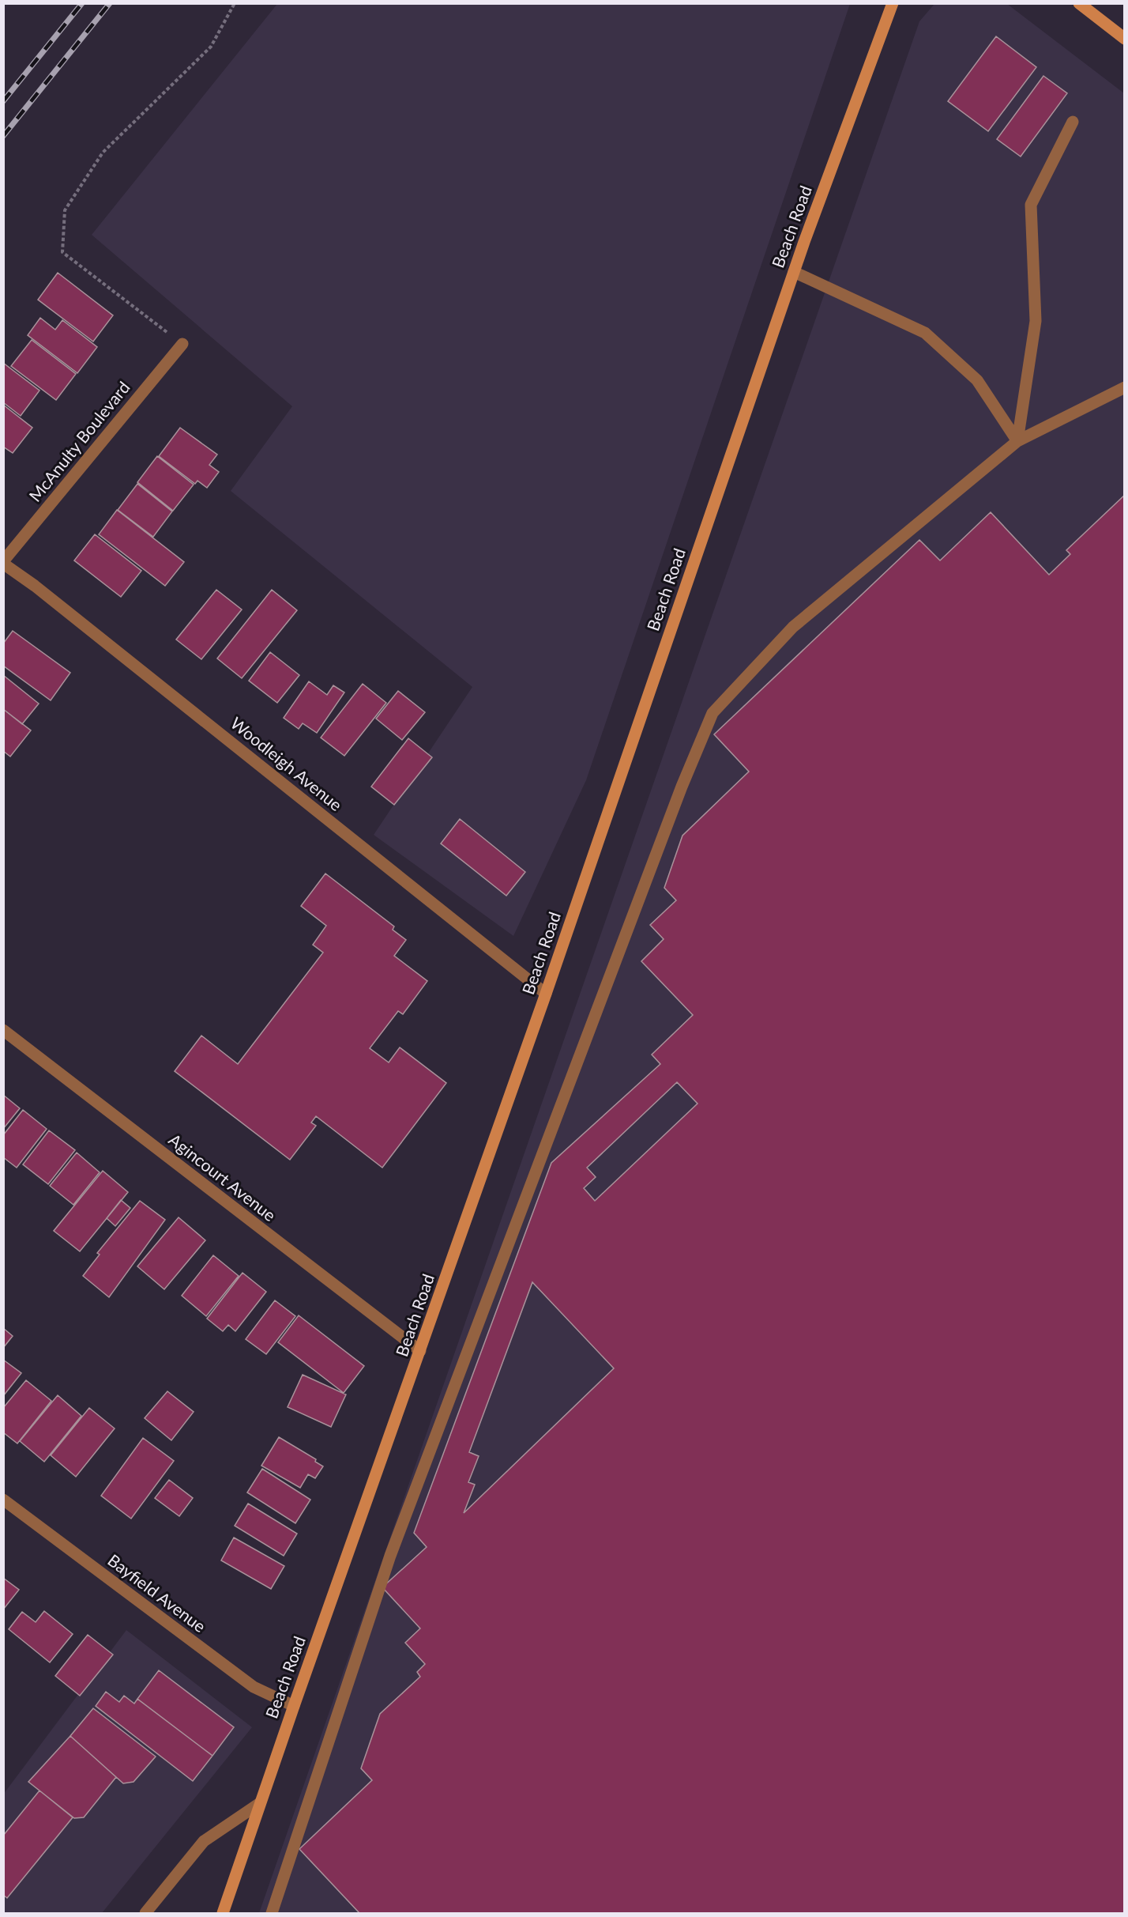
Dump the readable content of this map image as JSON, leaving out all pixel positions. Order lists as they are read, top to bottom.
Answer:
{
  "streets": {
    "street": [
      "Beach Road",
      "McAnulty Boulevard",
      "Woodleigh Avenue",
      "Agincourt Avenue",
      "Bayfield Avenue"
    ]
  },
  "crossings": [
    ["Beach Road", "Woodleigh Avenue"],
    ["Beach Road", "Agincourt Avenue"],
    ["Beach Road", "Bayfield Avenue"],
    ["McAnulty Boulevard", "Woodleigh Avenue"]
  ]
}
